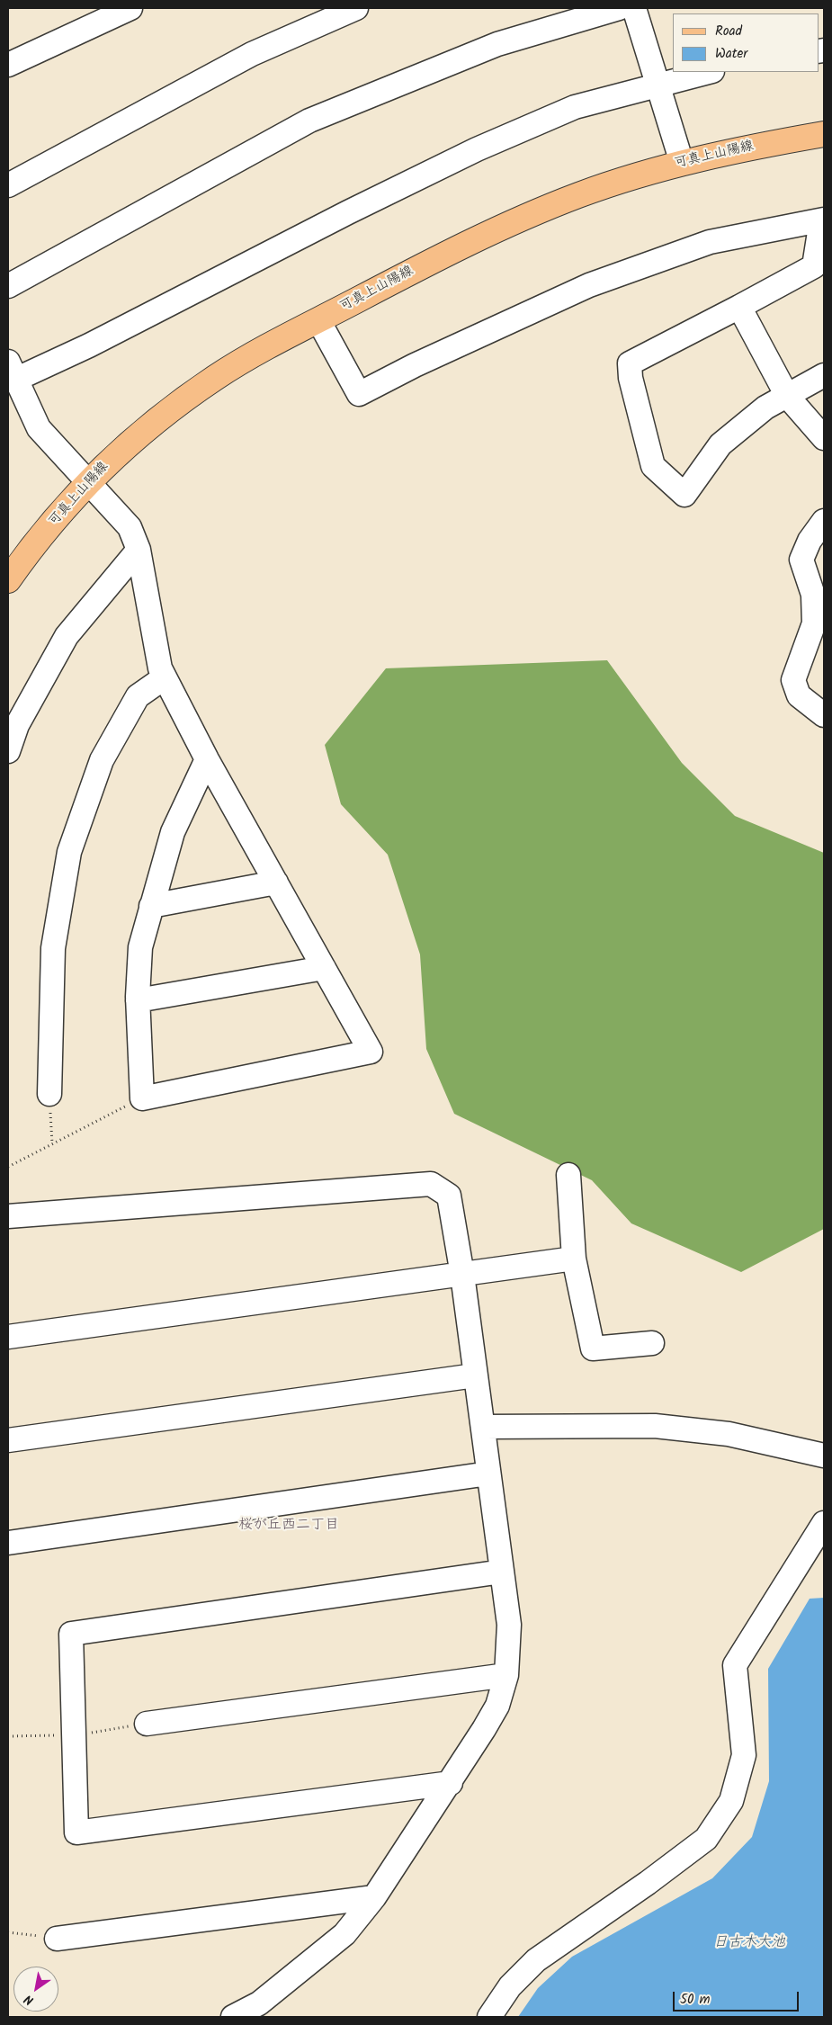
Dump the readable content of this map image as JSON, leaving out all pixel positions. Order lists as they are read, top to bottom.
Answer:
{
  "streets": {
    "main road": ["可真上山陽線"]
  },
  "districts": ["桜が丘西二丁目"],
  "water": ["日古木大池"],
  "legend": ["Road", "Water"],
  "scale_bar": "50 m",
  "north": "bottom left"
}
